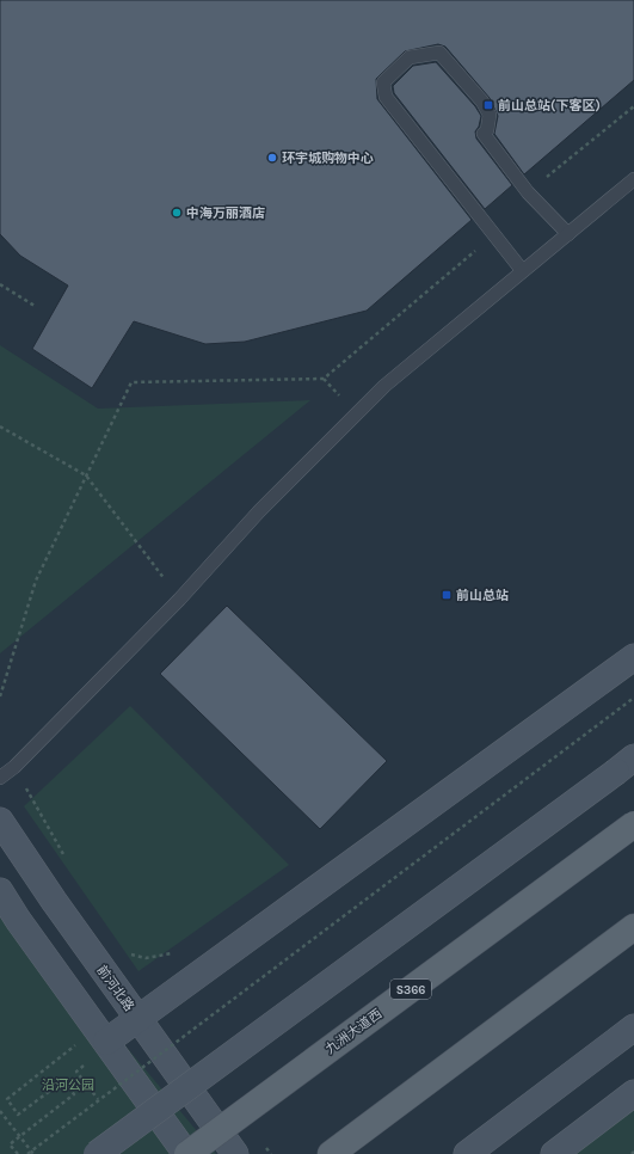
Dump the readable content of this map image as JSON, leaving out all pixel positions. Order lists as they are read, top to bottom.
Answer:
{
  "streets": {
    "main road": ["前河北路", "S366", "九洲大道西"]
  },
  "parks": ["沿河公园"],
  "places": {
    "transit": ["前山总站(下客区)", "前山总站"],
    "other": ["环宇城购物中心", "中海万丽酒店"]
  }
}
